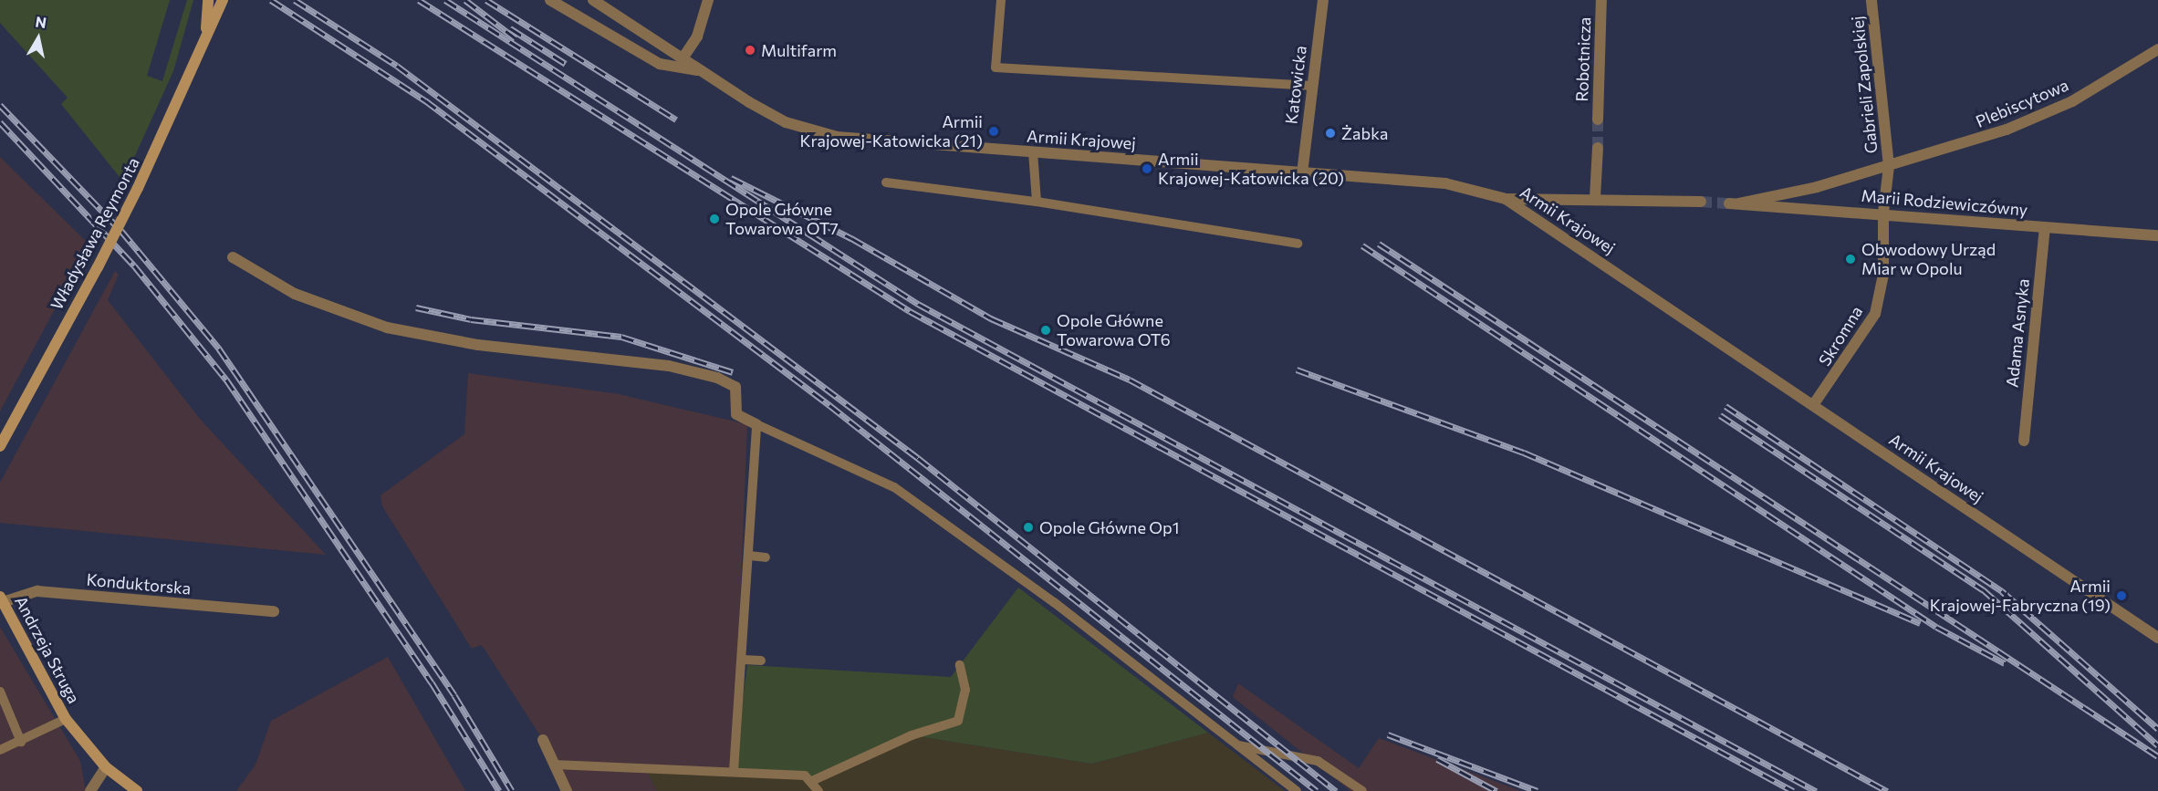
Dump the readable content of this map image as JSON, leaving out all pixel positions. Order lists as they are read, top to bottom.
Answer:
{
  "streets": {
    "main road": ["Władysława Reymonta", "Andrzeja Struga"],
    "street": [
      "Robotnicza",
      "Katowicka",
      "Gabrieli Zapolskiej",
      "Plebiscytowa",
      "Armii Krajowej",
      "Marii Rodziewiczówny",
      "Adama Asnyka",
      "Skromna",
      "Konduktorska"
    ]
  },
  "crossings": [
    ["Katowicka", "Armii Krajowej"],
    ["Gabrieli Zapolskiej", "Plebiscytowa"],
    ["Plebiscytowa", "Marii Rodziewiczówny"],
    ["Armii Krajowej", "Skromna"],
    ["Marii Rodziewiczówny", "Adama Asnyka"],
    ["Marii Rodziewiczówny", "Skromna"],
    ["Konduktorska", "Andrzeja Struga"]
  ],
  "places": [
    "Multifarm",
    "Armii Krajowej-Katowicka (21)",
    "Żabka",
    "Armii Krajowej-Katowicka (20)",
    "Opole Główne Towarowa OT7",
    "Obwodowy Urząd Miar w Opolu",
    "Opole Główne Towarowa OT6",
    "Opole Główne Op1",
    "Armii Krajowej-Fabryczna (19)"
  ],
  "north": "top"
}
